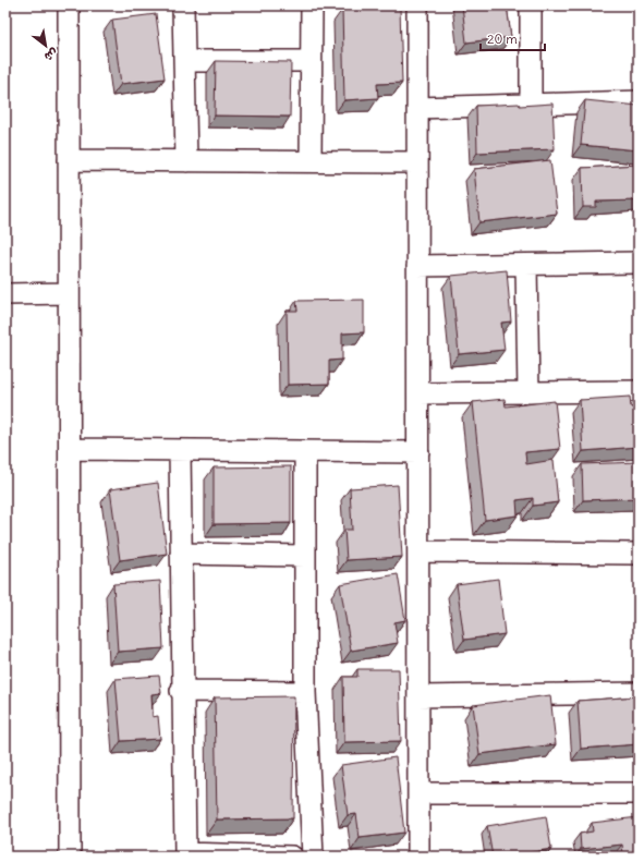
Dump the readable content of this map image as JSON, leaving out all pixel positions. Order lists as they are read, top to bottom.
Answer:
{
  "scale_bar": "20 m",
  "north": "bottom right"
}
